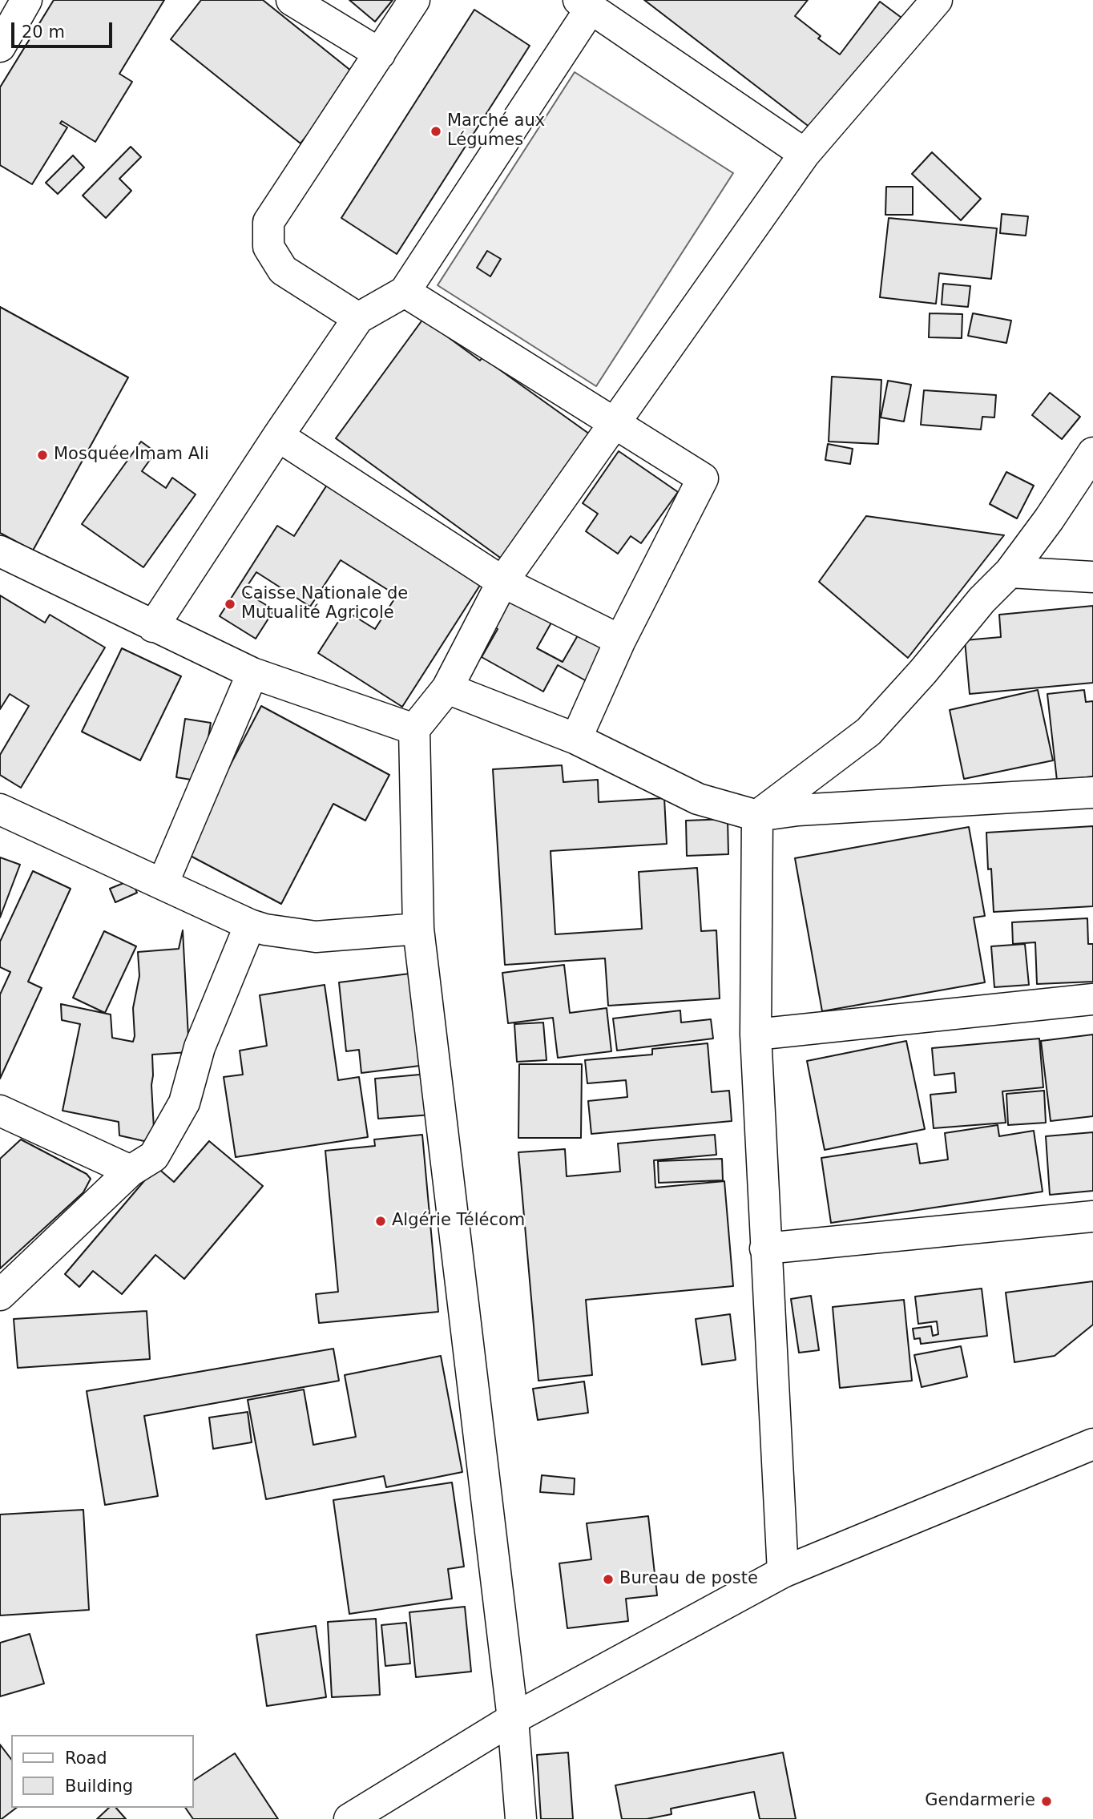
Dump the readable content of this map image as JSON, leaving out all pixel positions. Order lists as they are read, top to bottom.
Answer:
{
  "places": [
    "Marché aux Légumes",
    "Mosquée Imam Ali",
    "Caisse Nationale de Mutualité Agricole",
    "Algérie Télécom",
    "Bureau de poste",
    "Gendarmerie"
  ],
  "legend": ["Road", "Building"],
  "scale_bar": "20 m"
}
